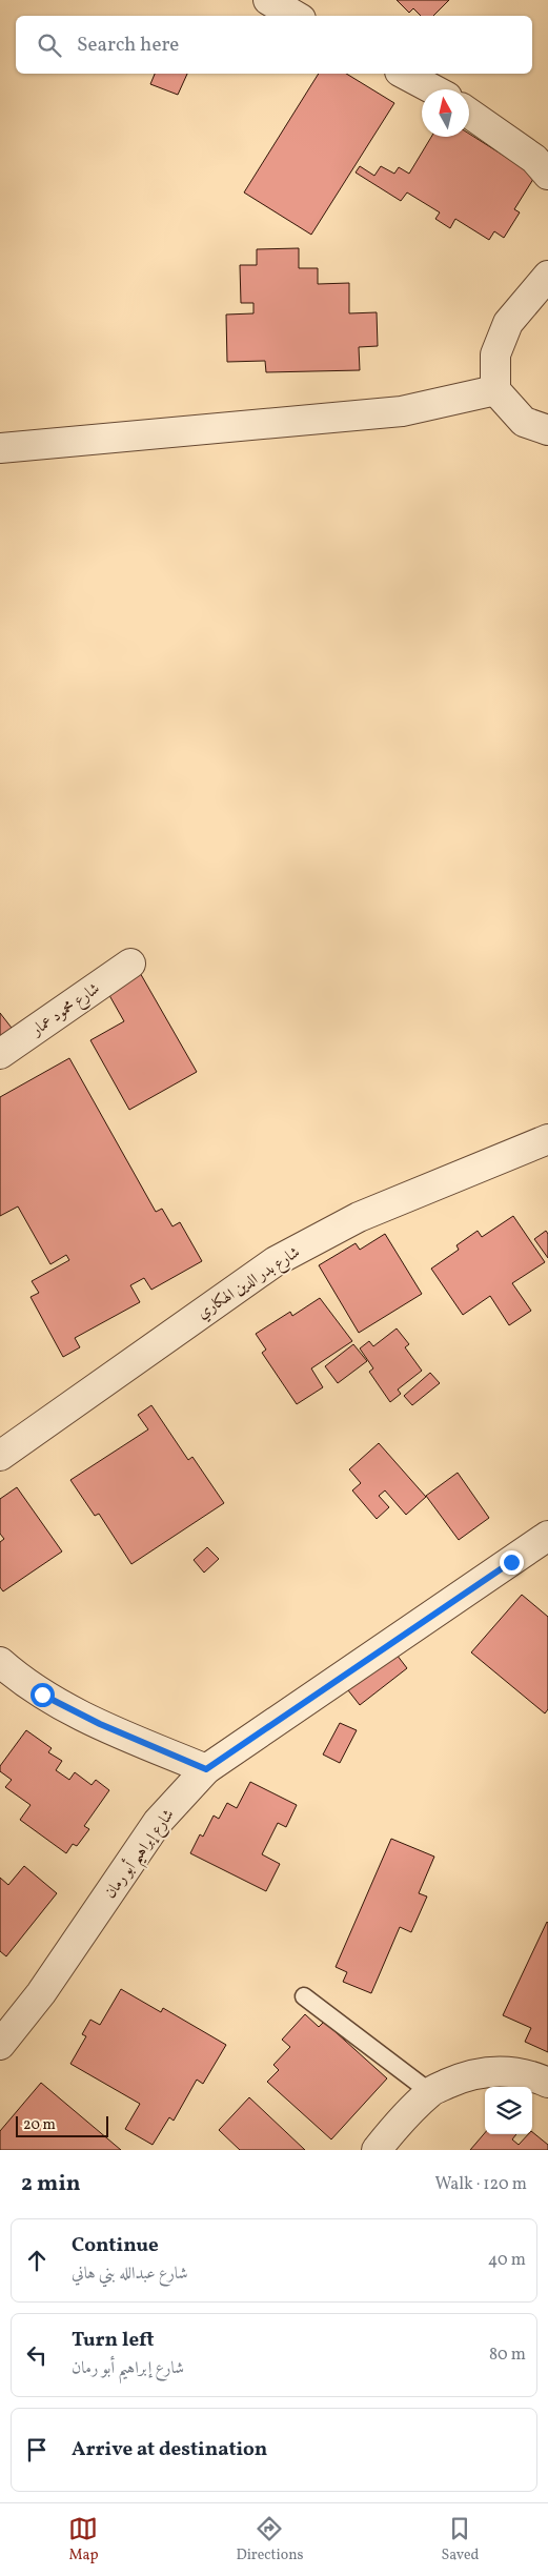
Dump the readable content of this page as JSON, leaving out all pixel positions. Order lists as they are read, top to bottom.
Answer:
{
  "streets": {
    "street": ["شارع محمود عمار", "شارع بدر الدين الهكاري", "شارع إبراهيم أبو رمان"]
  },
  "scale_bar": "20 m",
  "north": "top",
  "page": {
    "search": "Search here",
    "scale": "20 m",
    "heading": ["2 min", "Walk · 120 m"],
    "list": [
      ["Continue", "شارع عبدالله بني هاني", "40 m"],
      ["Turn left", "شارع إبراهيم أبو رمان", "80 m"],
      "Arrive at destination"
    ],
    "nav": ["Map", "Directions", "Saved"]
  }
}
